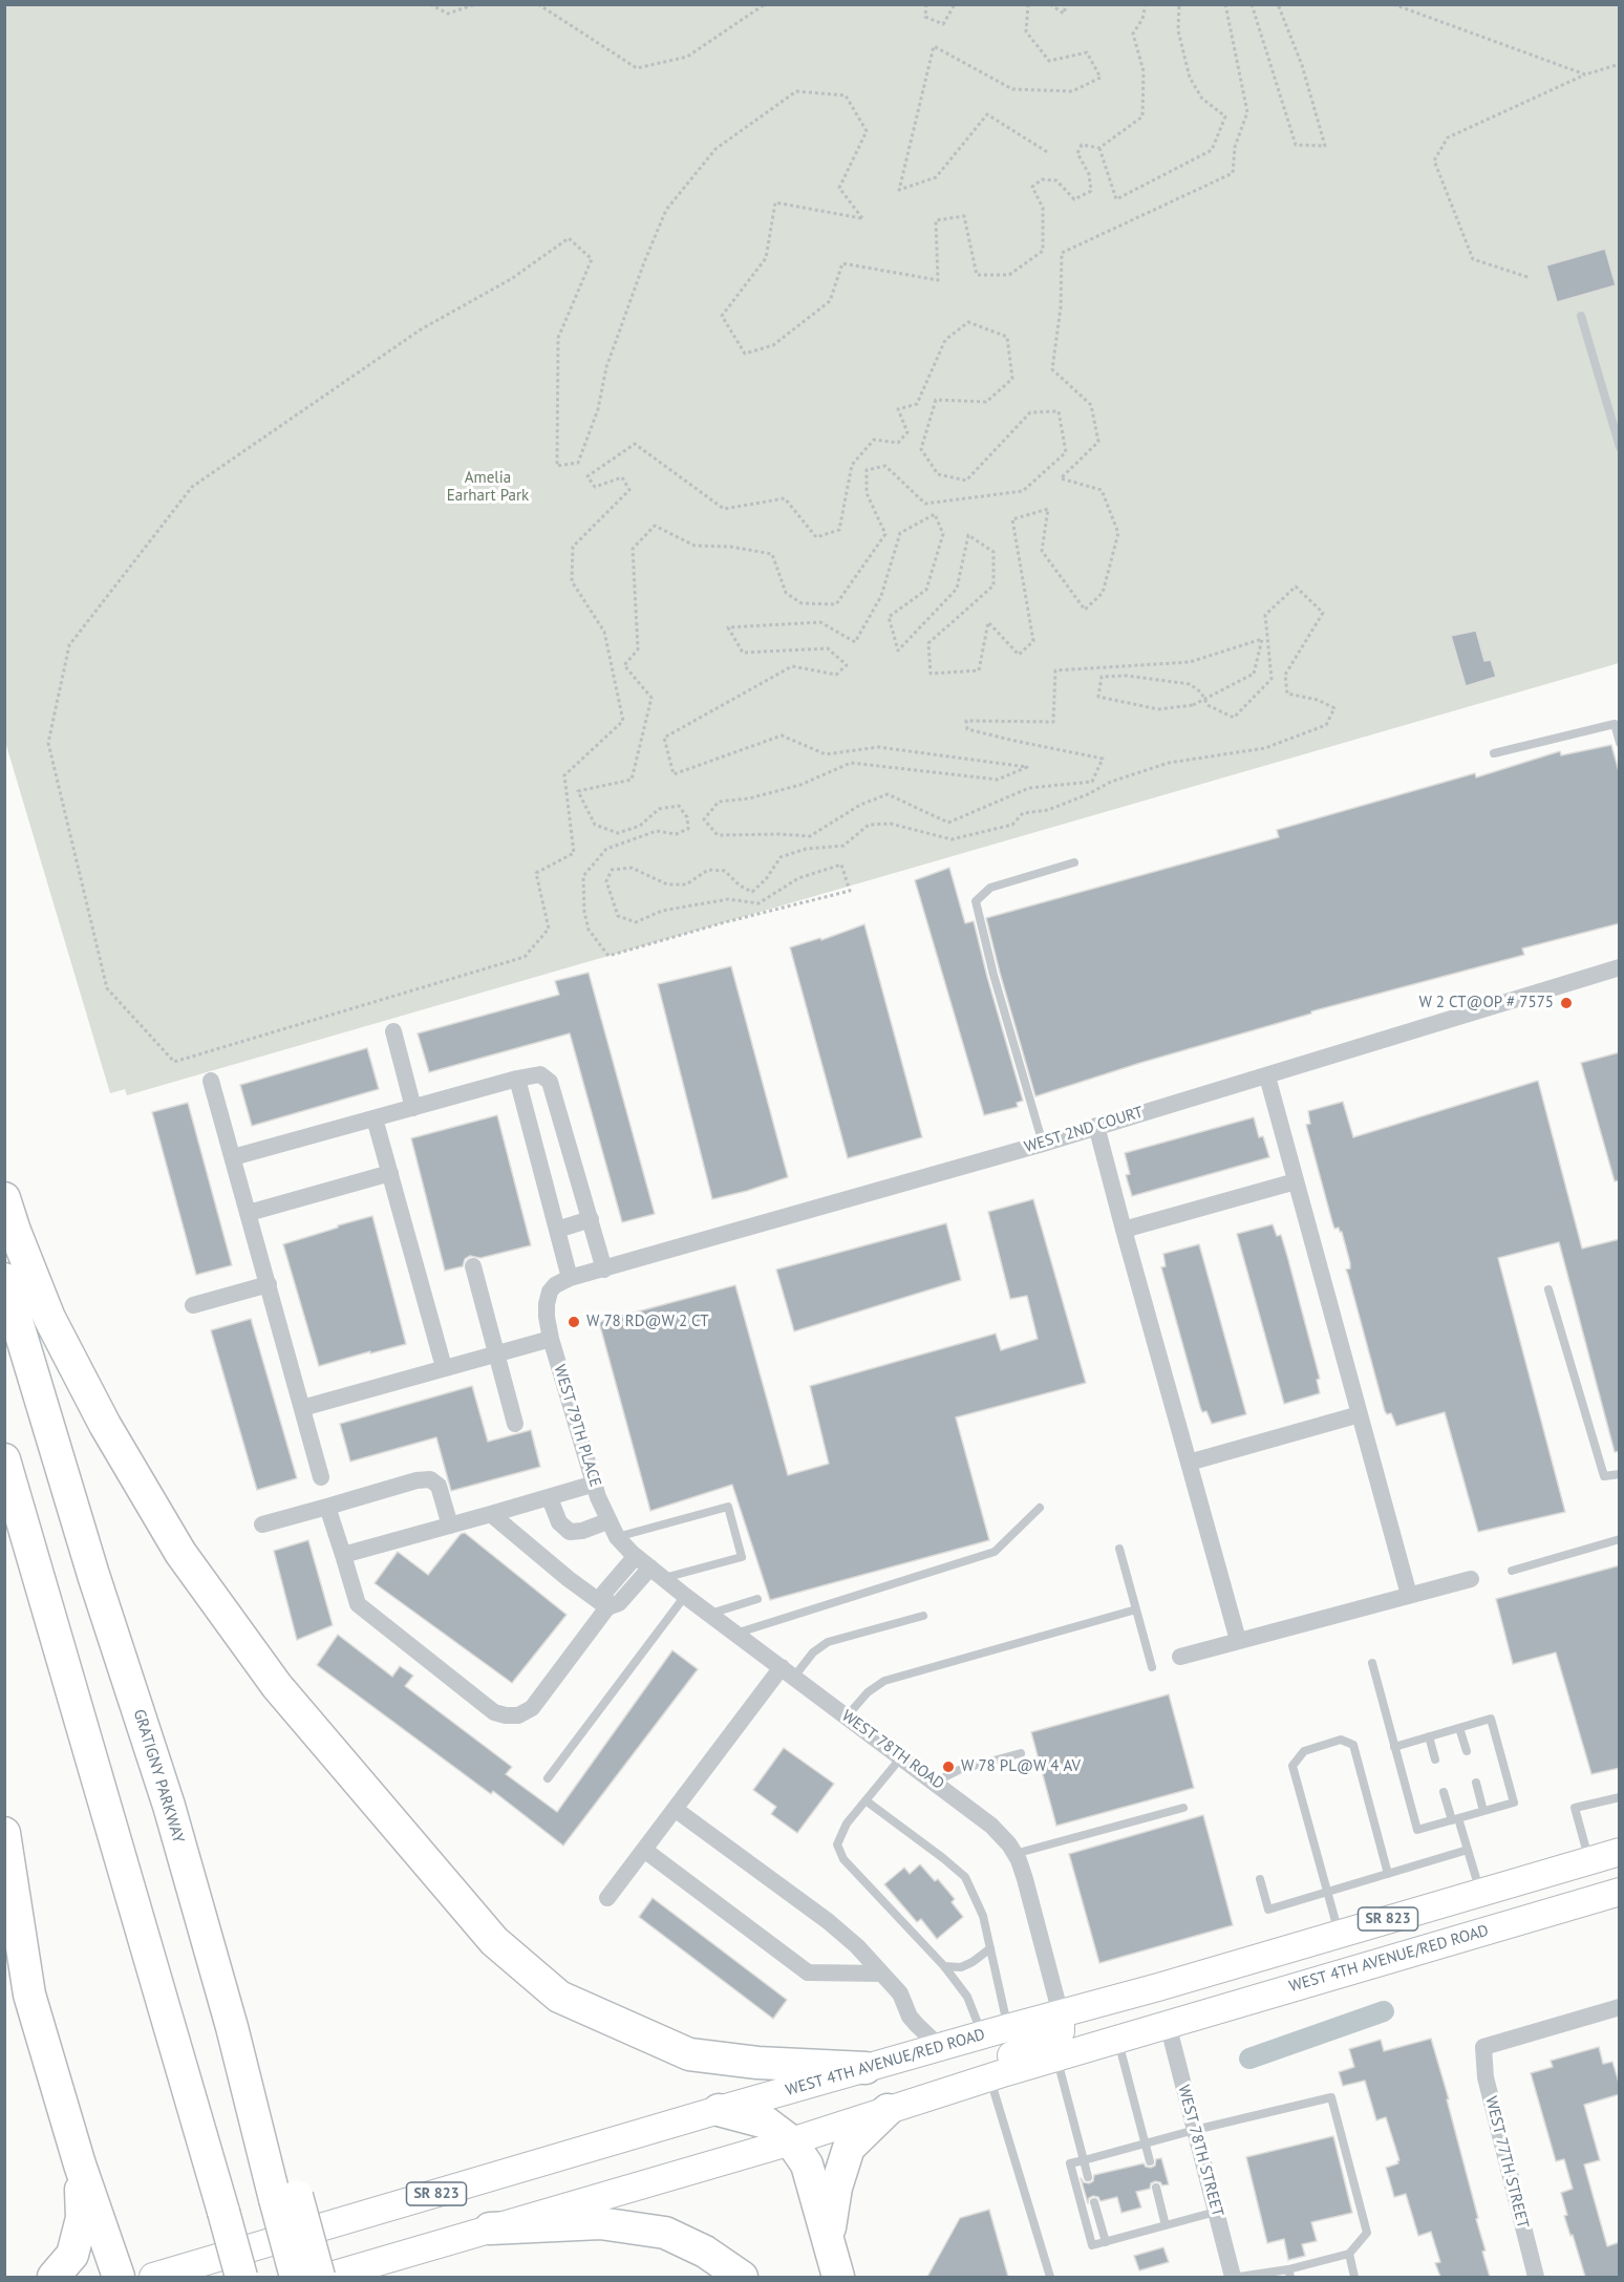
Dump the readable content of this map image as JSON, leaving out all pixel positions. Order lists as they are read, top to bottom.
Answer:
{
  "streets": {
    "highway": ["GRATIGNY PARKWAY"],
    "main road": ["SR 823", "WEST 4TH AVENUE/RED ROAD"],
    "street": [
      "WEST 2ND COURT",
      "WEST 79TH PLACE",
      "WEST 78TH ROAD",
      "WEST 78TH STREET",
      "WEST 77TH STREET"
    ]
  },
  "crossings": [
    ["WEST 2ND COURT", "WEST 79TH PLACE"],
    ["WEST 79TH PLACE", "WEST 78TH ROAD"],
    ["WEST 78TH ROAD", "WEST 4TH AVENUE/RED ROAD"],
    ["WEST 4TH AVENUE/RED ROAD", "WEST 78TH STREET"]
  ],
  "parks": ["Amelia Earhart Park"],
  "places": ["W 2 CT@OP # 7575", "W 78 RD@W 2 CT", "W 78 PL@W 4 AV"]
}
